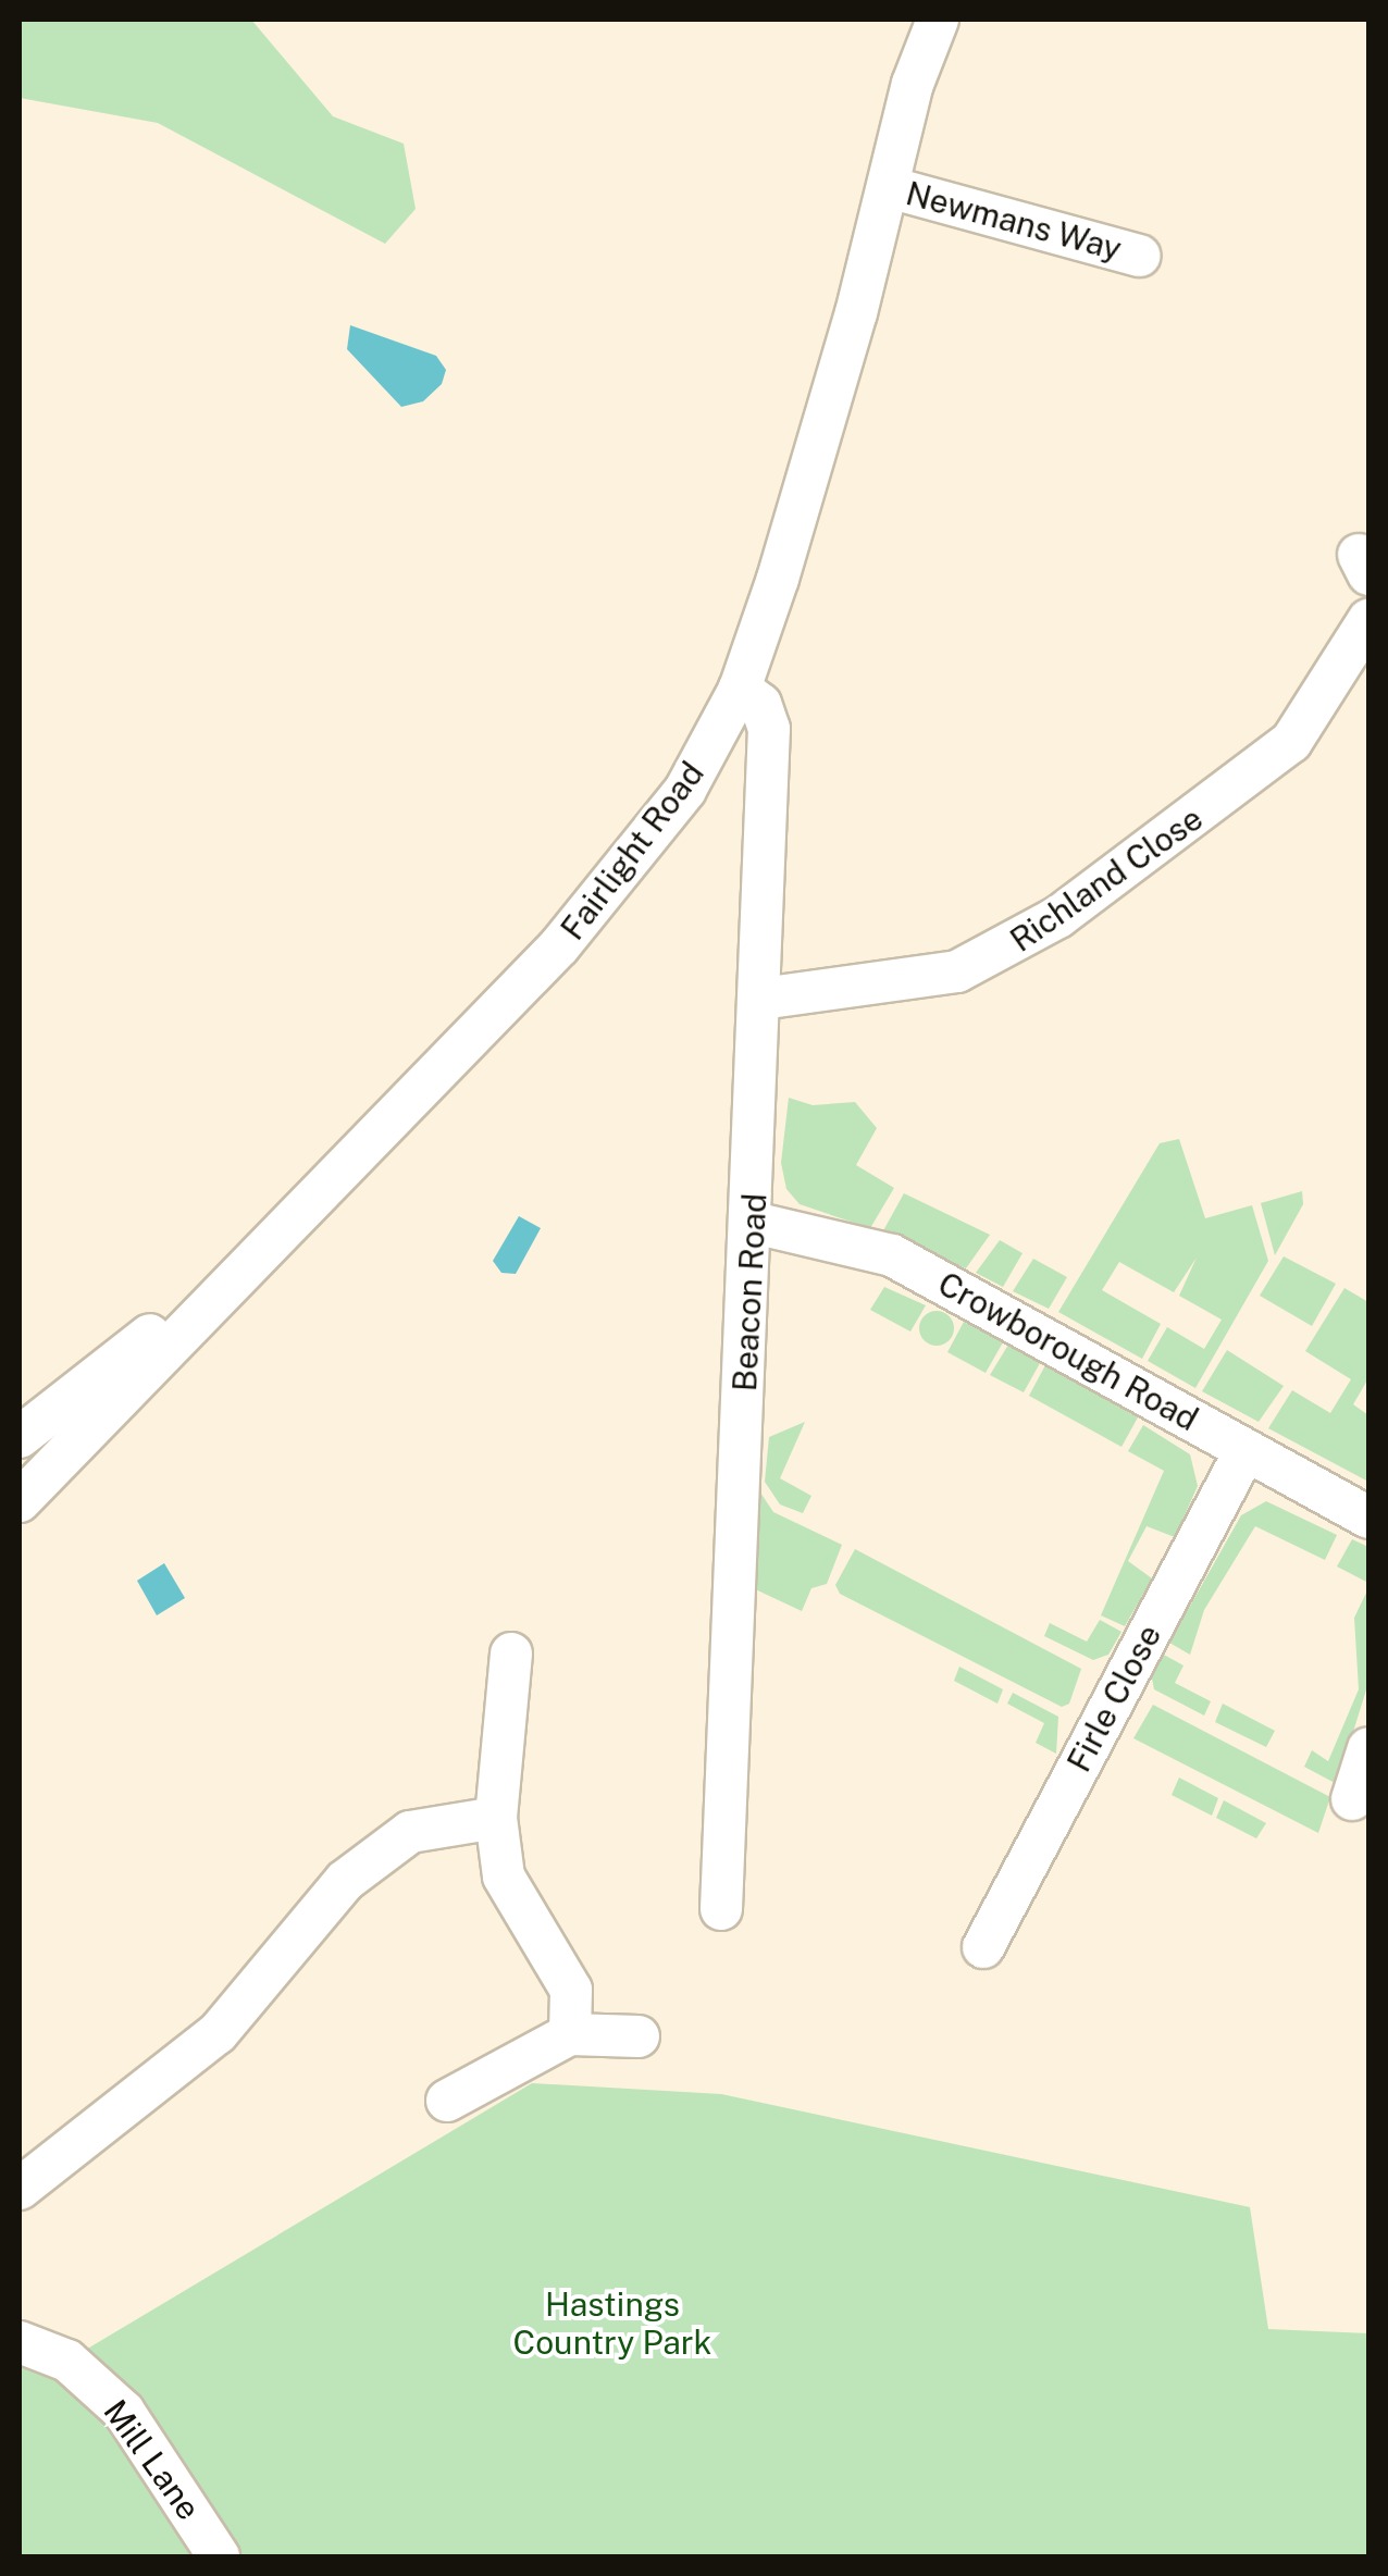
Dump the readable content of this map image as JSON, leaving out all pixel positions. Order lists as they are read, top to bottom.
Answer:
{
  "streets": {
    "street": [
      "Newmans Way",
      "Fairlight Road",
      "Richland Close",
      "Beacon Road",
      "Crowborough Road",
      "Firle Close",
      "Mill Lane"
    ]
  },
  "crossings": [
    ["Newmans Way", "Fairlight Road"],
    ["Fairlight Road", "Beacon Road"],
    ["Richland Close", "Beacon Road"],
    ["Beacon Road", "Crowborough Road"],
    ["Crowborough Road", "Firle Close"]
  ],
  "parks": ["Hastings Country Park"]
}
